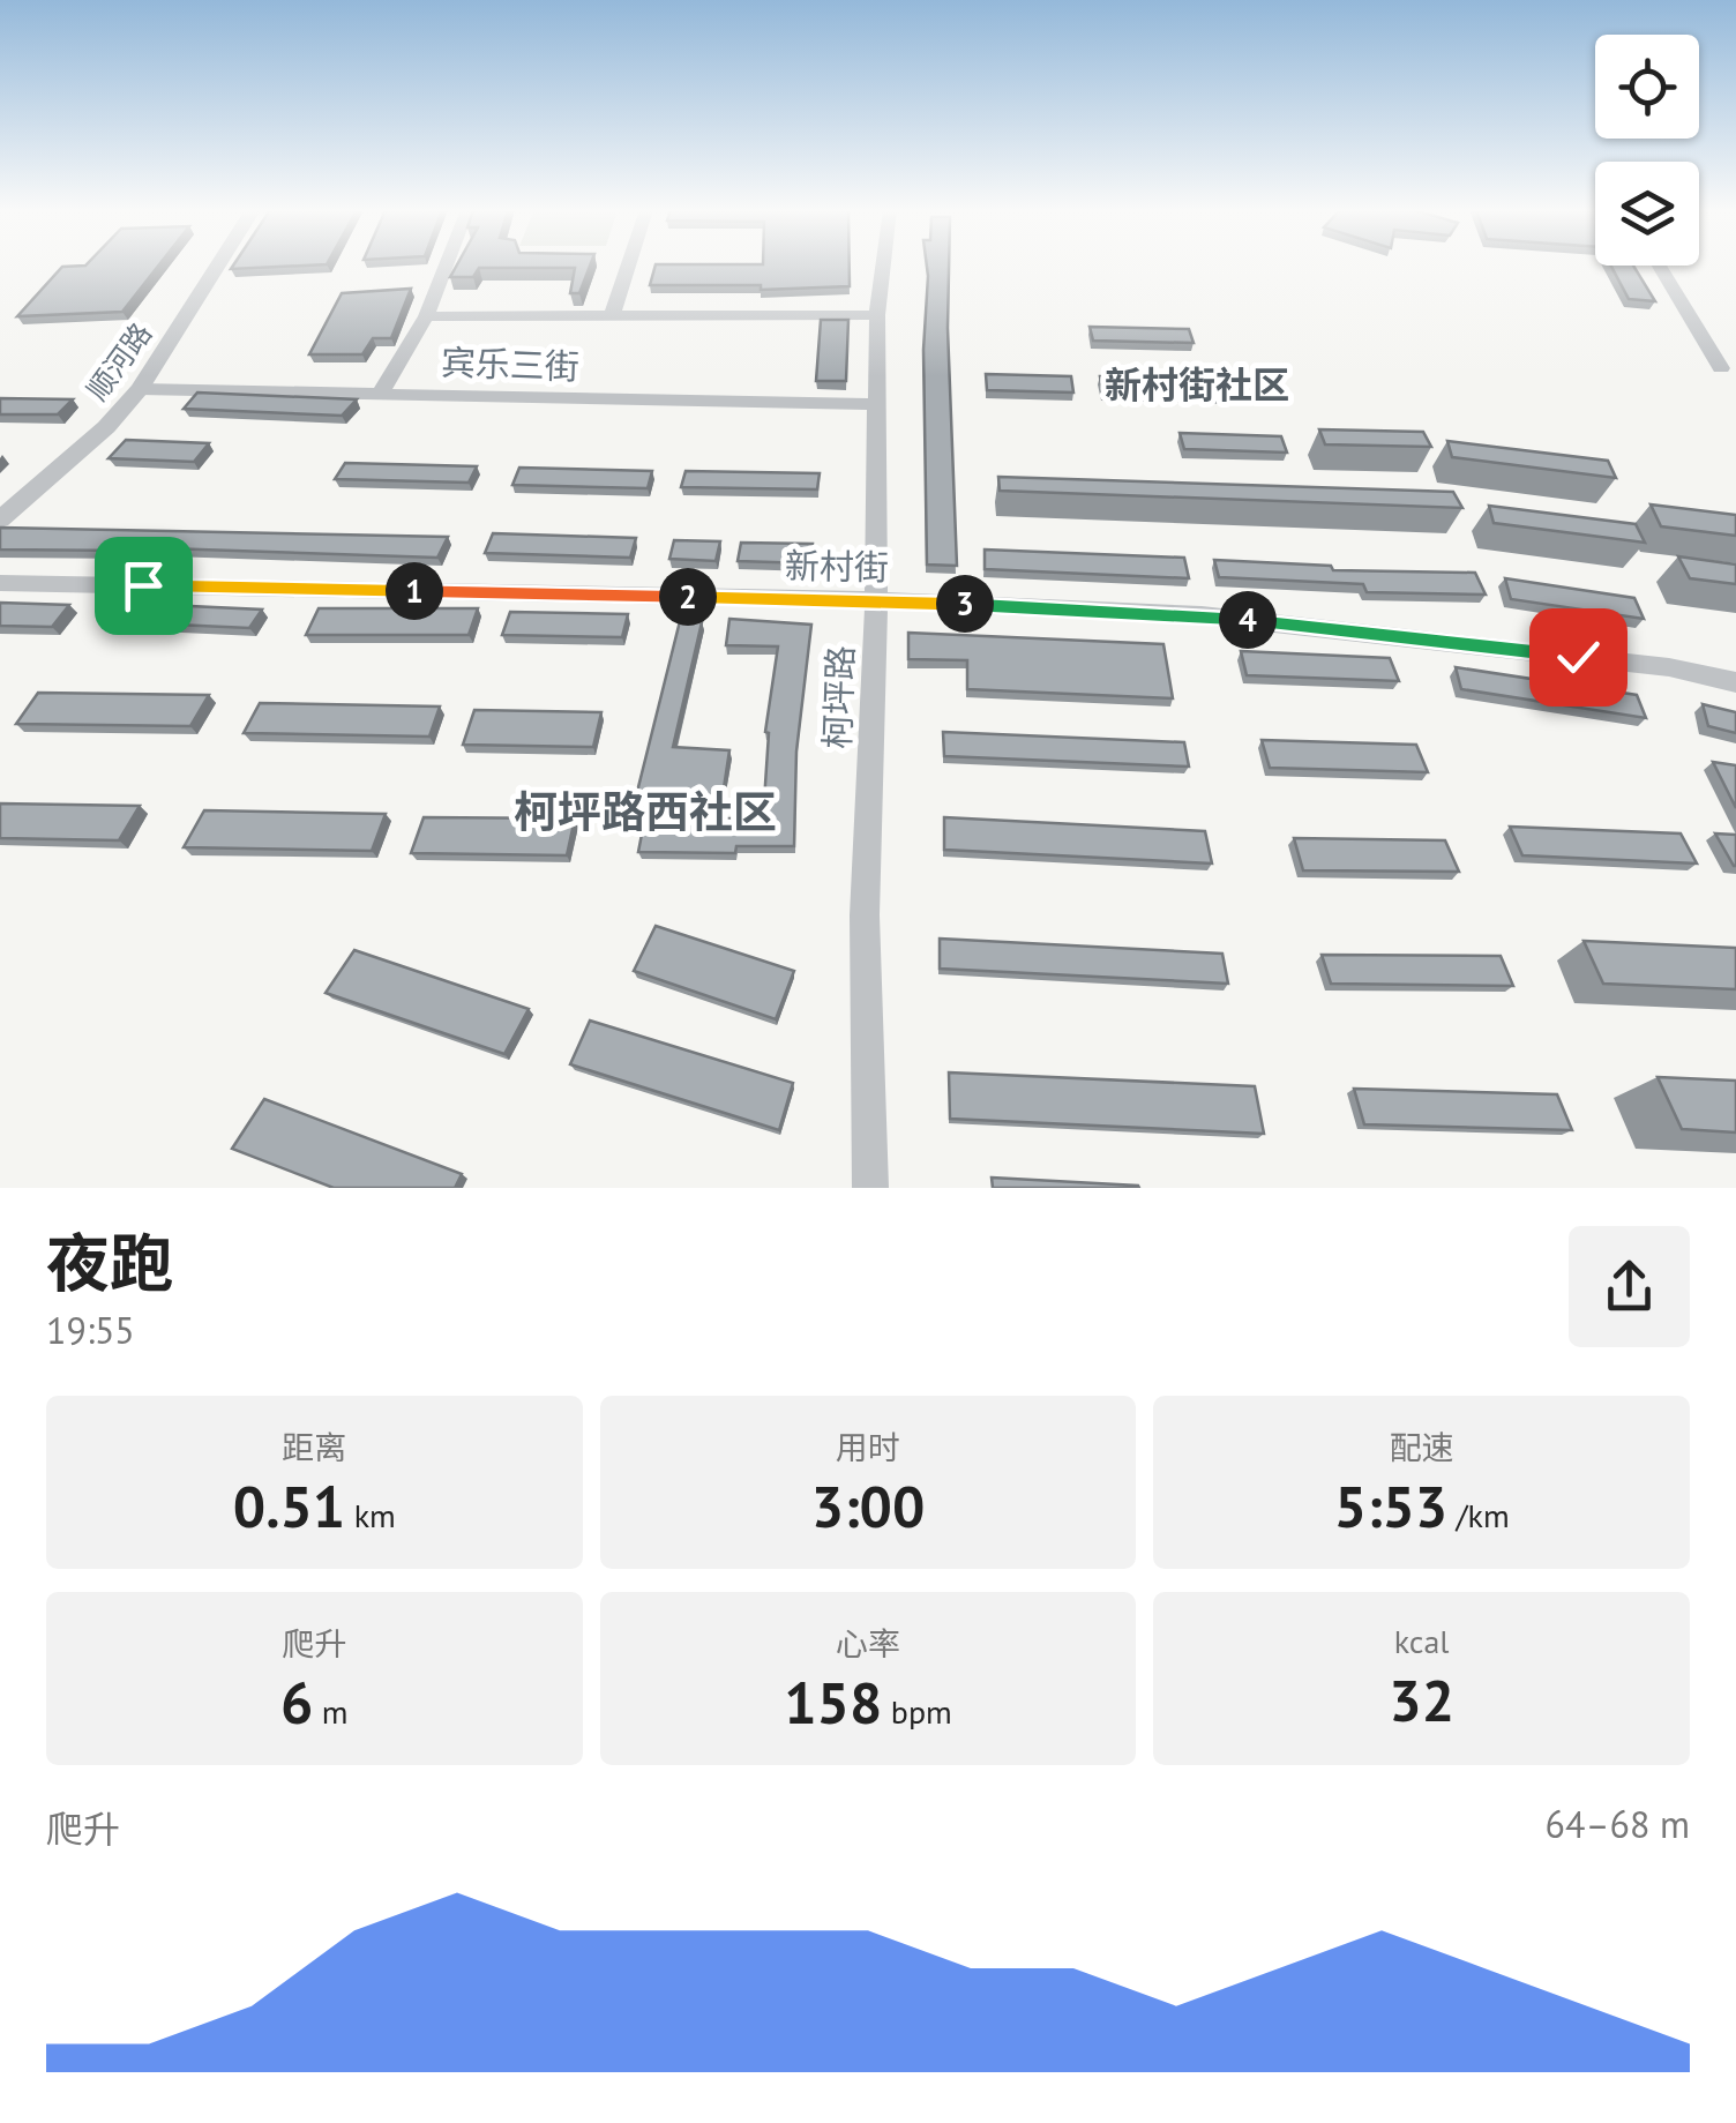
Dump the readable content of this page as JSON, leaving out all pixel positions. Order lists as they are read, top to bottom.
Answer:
{
  "streets": {
    "street": [
      "顺河路",
      "宾乐三街",
      "新村街",
      "柯坪路"
    ]
  },
  "crossings": [
    ["顺河路", "宾乐三街"],
    ["宾乐三街", "柯坪路"],
    ["新村街", "柯坪路"]
  ],
  "districts": ["新村街社区", "柯坪路西社区"],
  "page": {
    "pins": [
      "1",
      "2",
      "3",
      "4"
    ],
    "heading": ["夜跑", "19:55"],
    "stats": [
      ["距离", "0.51 km"],
      ["用时", "3:00"],
      ["配速", "5:53 /km"],
      ["爬升", "6 m"],
      ["心率", "158 bpm"],
      ["kcal", "32"]
    ],
    "chart": ["爬升", "64–68 m"]
  }
}
